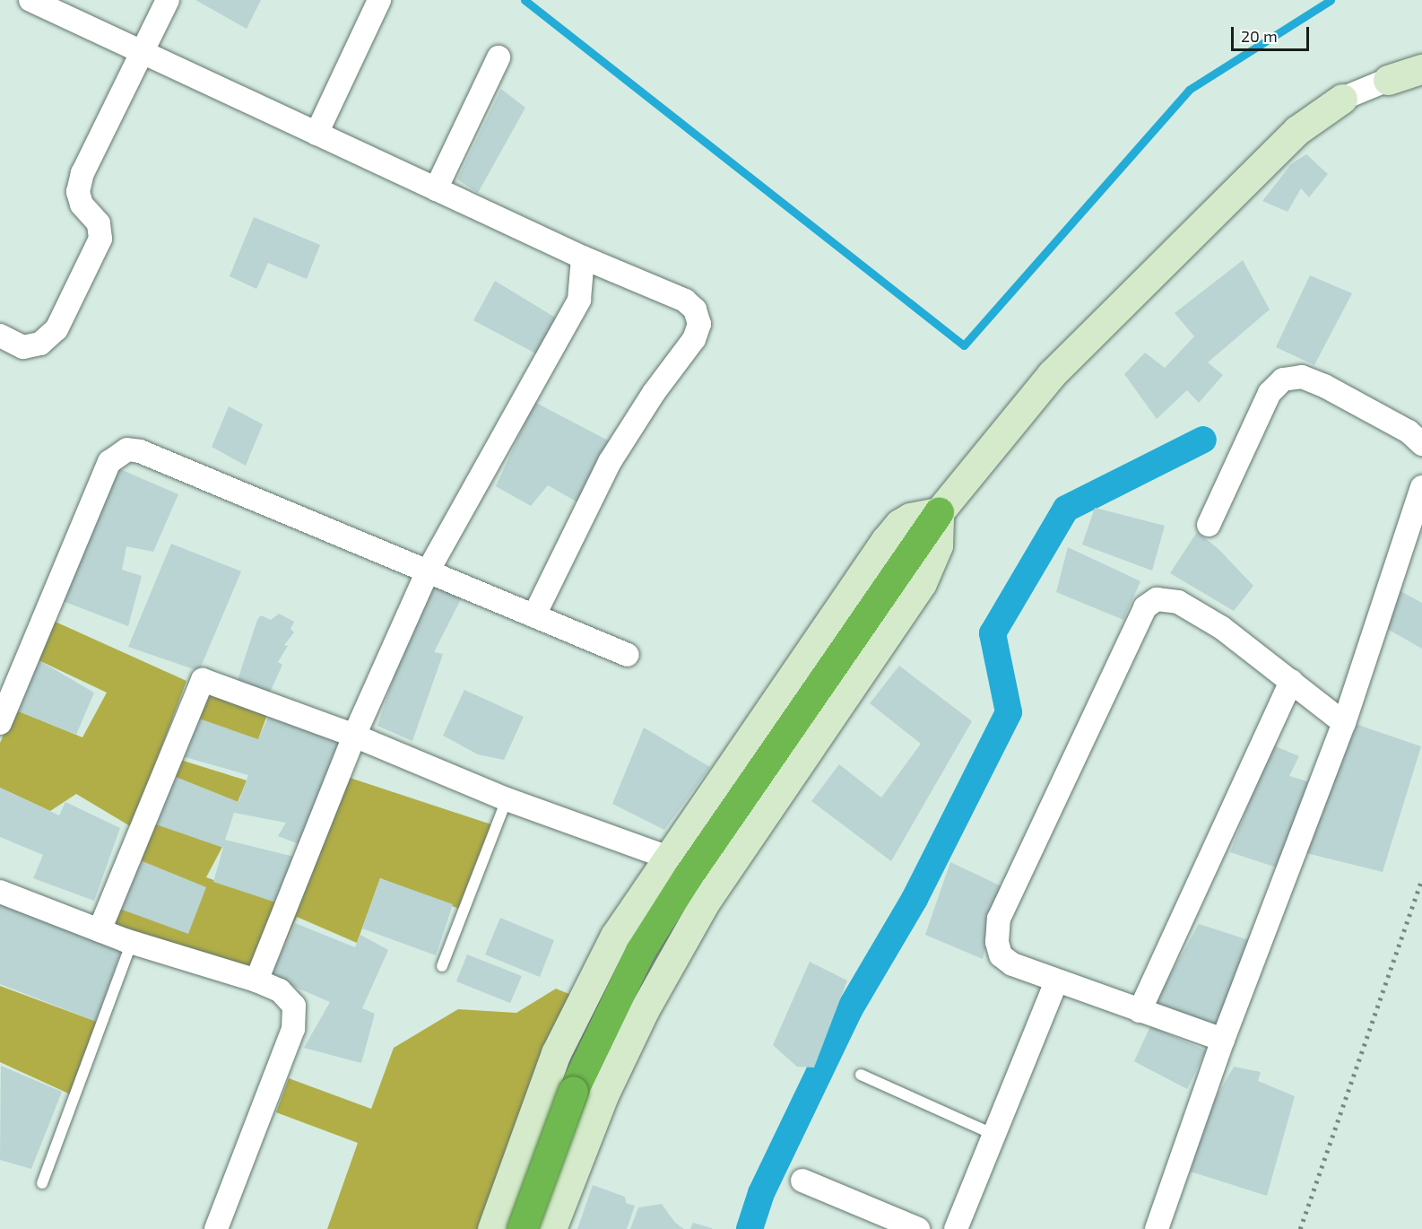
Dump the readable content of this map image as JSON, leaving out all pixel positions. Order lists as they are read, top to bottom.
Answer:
{
  "scale_bar": "20 m"
}
